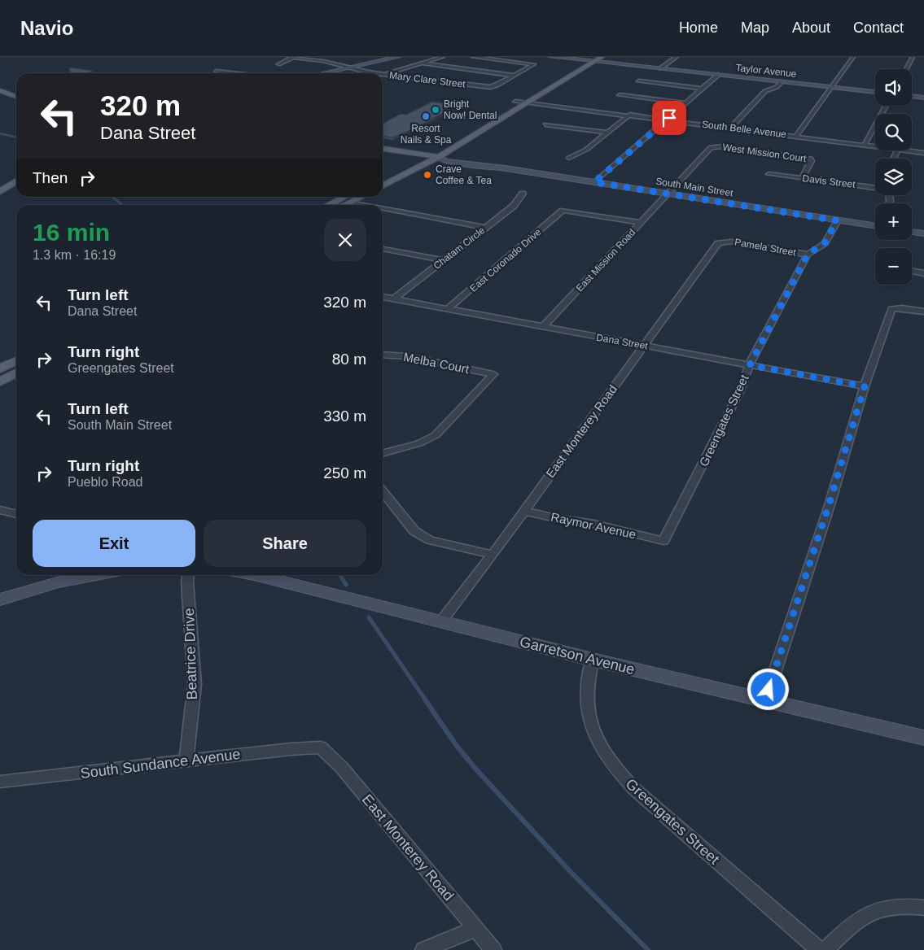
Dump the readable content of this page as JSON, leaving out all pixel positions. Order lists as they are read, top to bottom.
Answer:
{
  "streets": {
    "main road": ["South Main Street"],
    "street": [
      "Taylor Avenue",
      "Mary Clare Street",
      "South Belle Avenue",
      "West Mission Court",
      "Davis Street",
      "Pamela Street",
      "Chatam Circle",
      "East Coronado Drive",
      "East Mission Road",
      "Dana Street",
      "Melba Court",
      "Greengates Street",
      "East Monterey Road",
      "Raymor Avenue",
      "Beatrice Drive",
      "Garretson Avenue",
      "South Sundance Avenue"
    ]
  },
  "crossings": [
    ["West Mission Court", "Davis Street"],
    ["West Mission Court", "South Main Street"],
    ["West Mission Court", "East Mission Road"],
    ["South Main Street", "East Mission Road"],
    ["South Main Street", "Greengates Street"],
    ["Pamela Street", "Greengates Street"],
    ["Pamela Street", "East Monterey Road"],
    ["Chatam Circle", "Dana Street"],
    ["East Coronado Drive", "East Mission Road"],
    ["East Coronado Drive", "Dana Street"],
    ["East Mission Road", "Dana Street"],
    ["Dana Street", "Greengates Street"],
    ["Dana Street", "East Monterey Road"],
    ["Greengates Street", "Raymor Avenue"],
    ["Greengates Street", "Garretson Avenue"],
    ["East Monterey Road", "Raymor Avenue"],
    ["East Monterey Road", "Garretson Avenue"],
    ["East Monterey Road", "South Sundance Avenue"],
    ["Beatrice Drive", "South Sundance Avenue"]
  ],
  "places": ["Bright Now! Dental", "Resort Nails & Spa", "Crave Coffee & Tea"],
  "page": {
    "header": "Navio",
    "nav": [
      "Home",
      "Map",
      "About",
      "Contact"
    ],
    "map_buttons": ["+", "−"],
    "turn": ["320 m", "Dana Street"],
    "then": "Then",
    "heading": ["16 min", "1.3 km · 16:19"],
    "list": [
      {
        "name": "Turn left",
        "note": "Dana Street",
        "value": "320 m"
      },
      {
        "name": "Turn right",
        "note": "Greengates Street",
        "value": "80 m"
      },
      {
        "name": "Turn left",
        "note": "South Main Street",
        "value": "330 m"
      },
      {
        "name": "Turn right",
        "note": "Pueblo Road",
        "value": "250 m"
      }
    ],
    "buttons": ["Exit", "Share"]
  }
}
